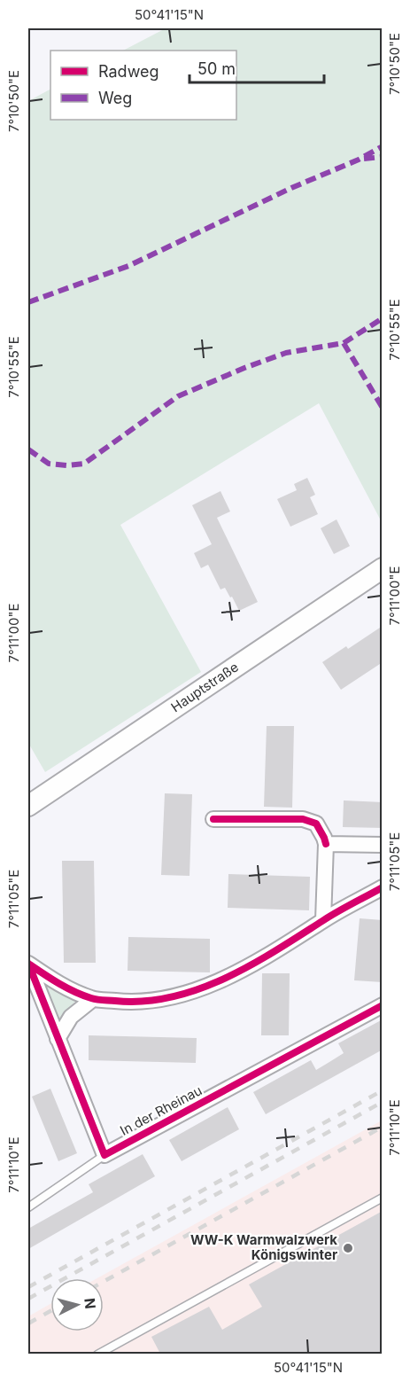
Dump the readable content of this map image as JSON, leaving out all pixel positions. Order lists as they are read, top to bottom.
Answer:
{
  "streets": {
    "main road": ["Hauptstraße"],
    "street": ["In der Rheinau"]
  },
  "places": ["WW-K Warmwalzwerk Königswinter"],
  "legend": ["Radweg", "Weg"],
  "scale_bar": "50 m",
  "north": "right",
  "coordinates": [
    "50°41'15\"N",
    "7°10'50\"E",
    "7°10'55\"E",
    "7°11'00\"E",
    "7°11'05\"E",
    "7°11'10\"E"
  ]
}
